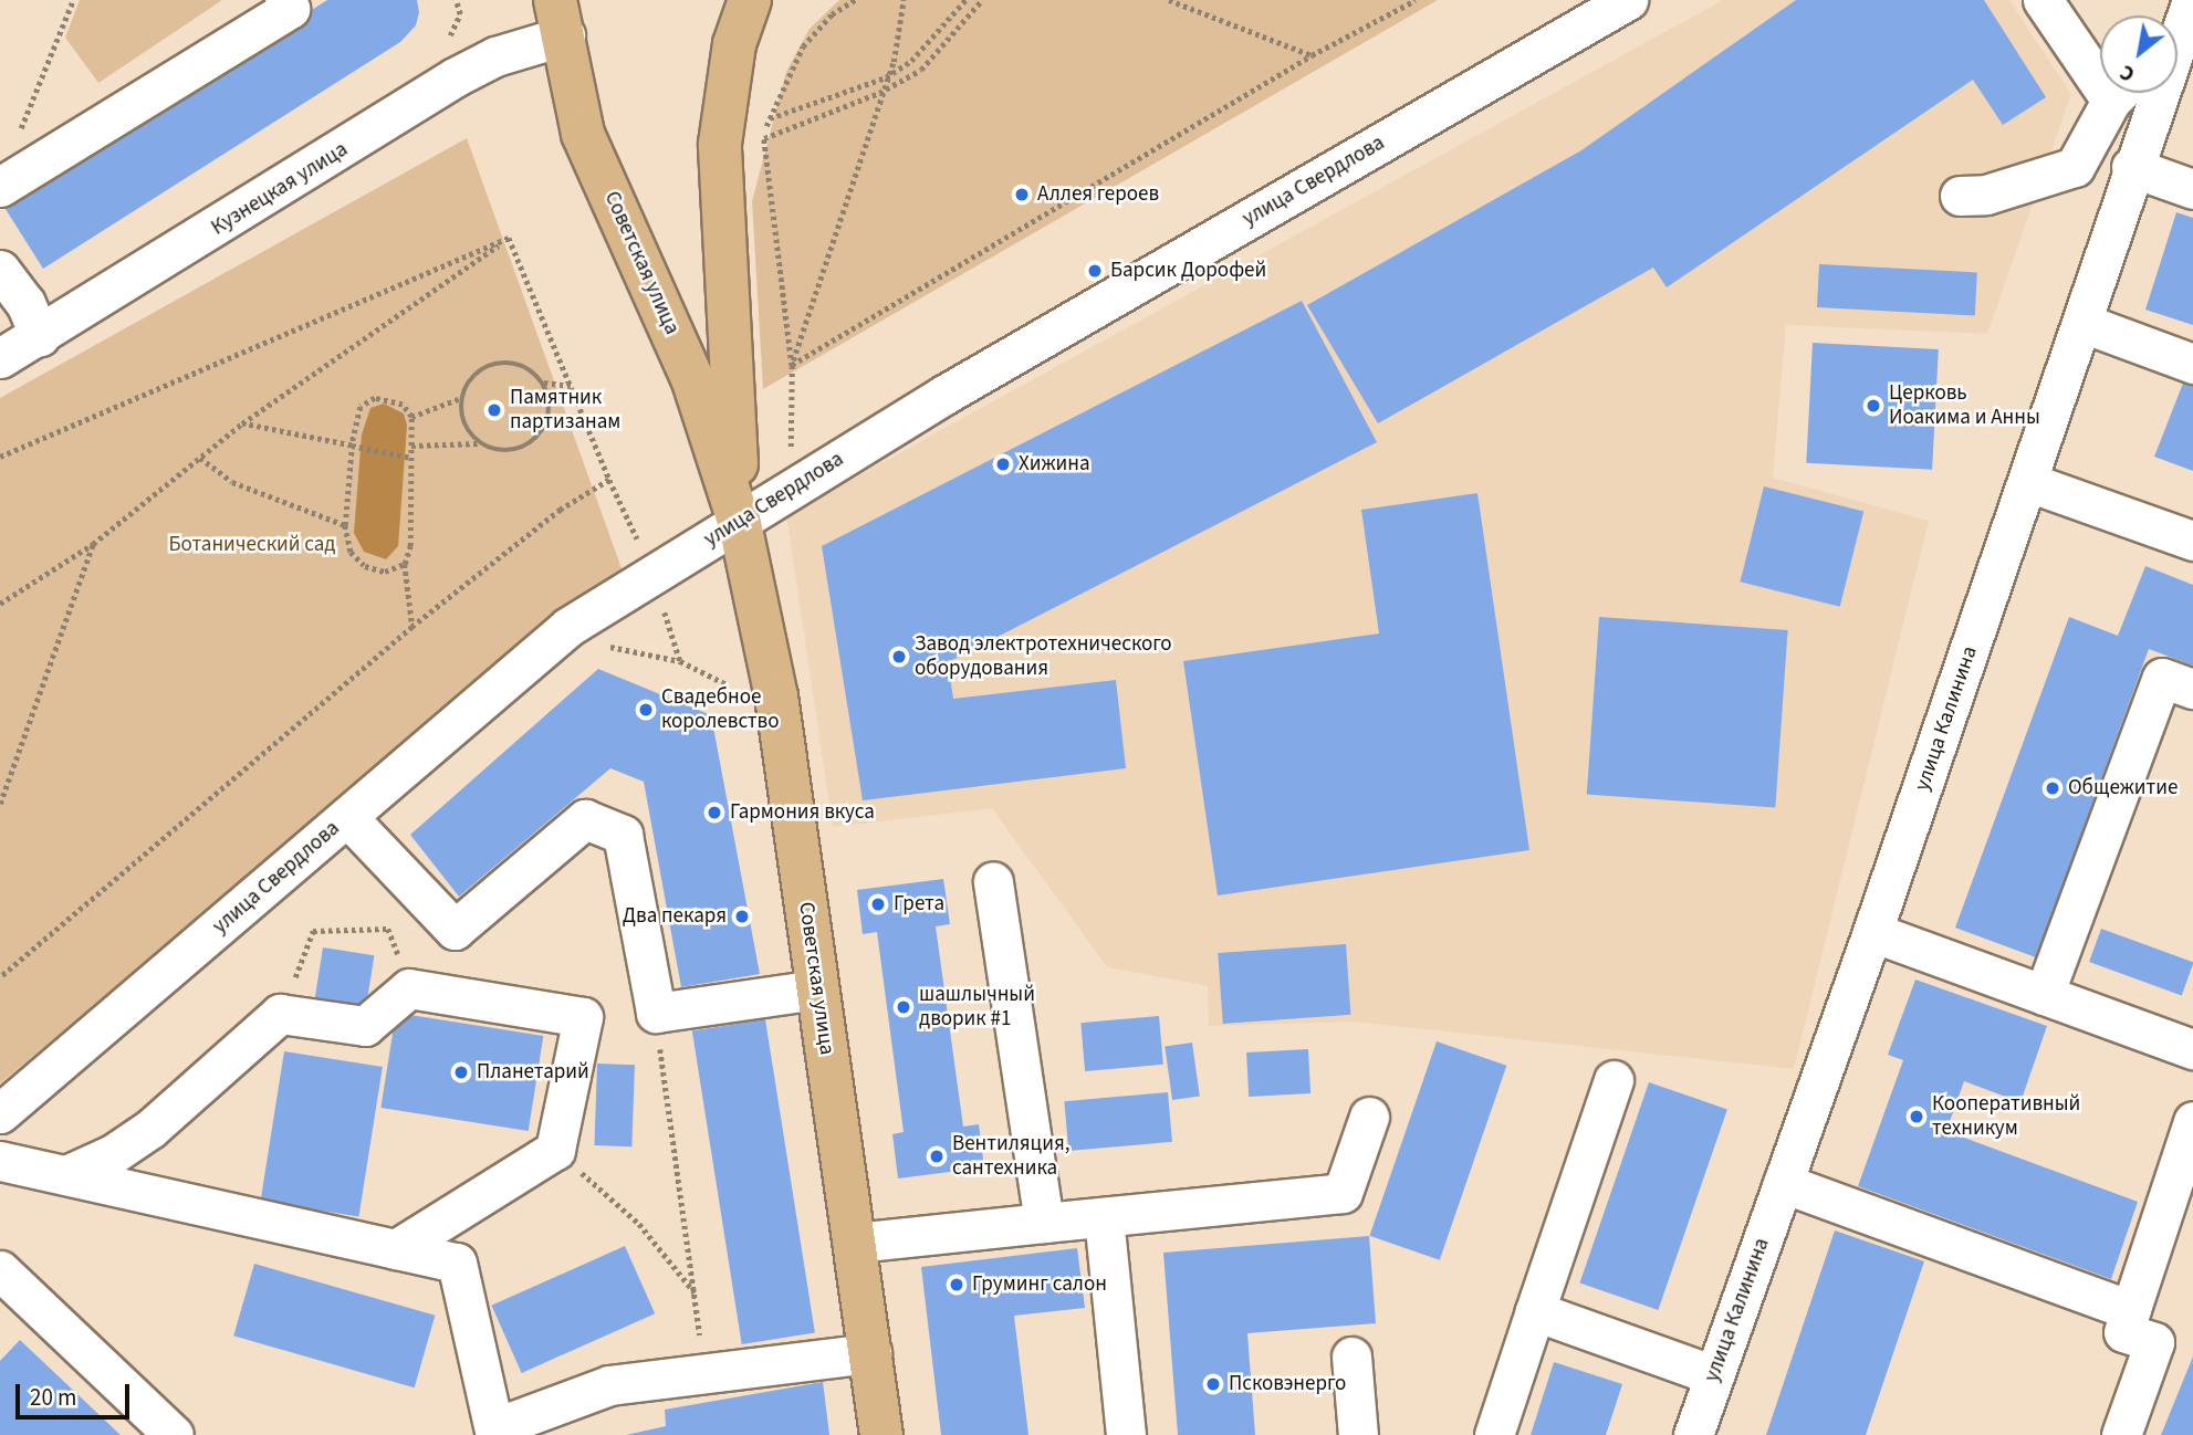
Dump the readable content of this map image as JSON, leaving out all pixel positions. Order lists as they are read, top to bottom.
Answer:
{
  "streets": {
    "main road": ["Советская улица"],
    "street": ["улица Свердлова", "Кузнецкая улица", "улица Калинина"]
  },
  "crossings": [
    ["улица Свердлова", "Советская улица"],
    ["Кузнецкая улица", "Советская улица"]
  ],
  "parks": ["Ботанический сад"],
  "places": [
    "Аллея героев",
    "Барсик Дорофей",
    "Церковь Иоакима и Анны",
    "Памятник партизанам",
    "Хижина",
    "Завод электротехнического оборудования",
    "Свадебное королевство",
    "Общежитие",
    "Гармония вкуса",
    "Грета",
    "Два пекаря",
    "шашлычный дворик #1",
    "Планетарий",
    "Кооперативный техникум",
    "Вентиляция, сантехника",
    "Груминг салон",
    "Псковэнерго"
  ],
  "scale_bar": "20 m",
  "north": "bottom left"
}
